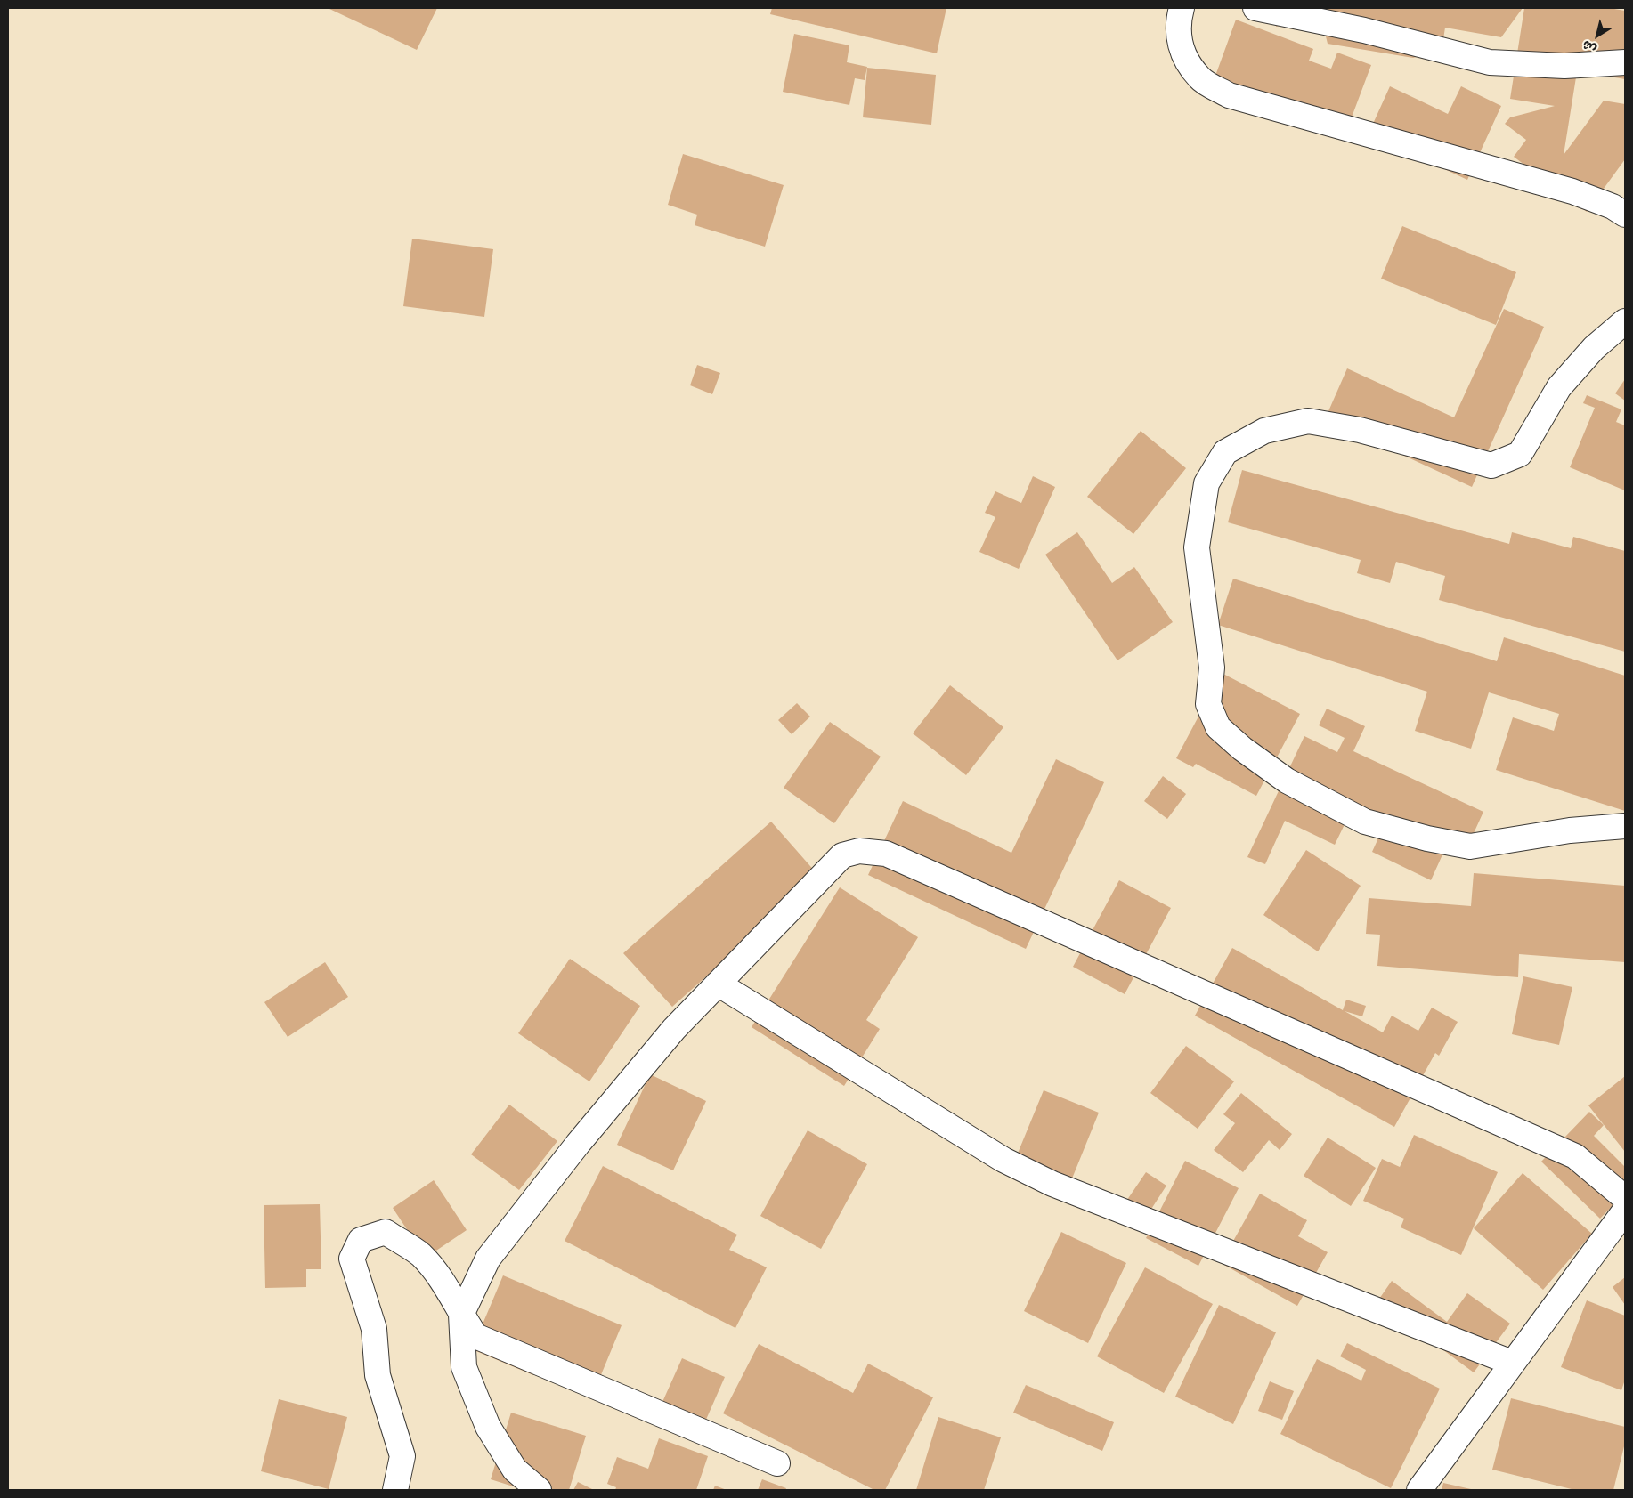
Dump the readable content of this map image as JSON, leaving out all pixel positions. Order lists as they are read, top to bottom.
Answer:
{
  "north": "bottom left"
}
